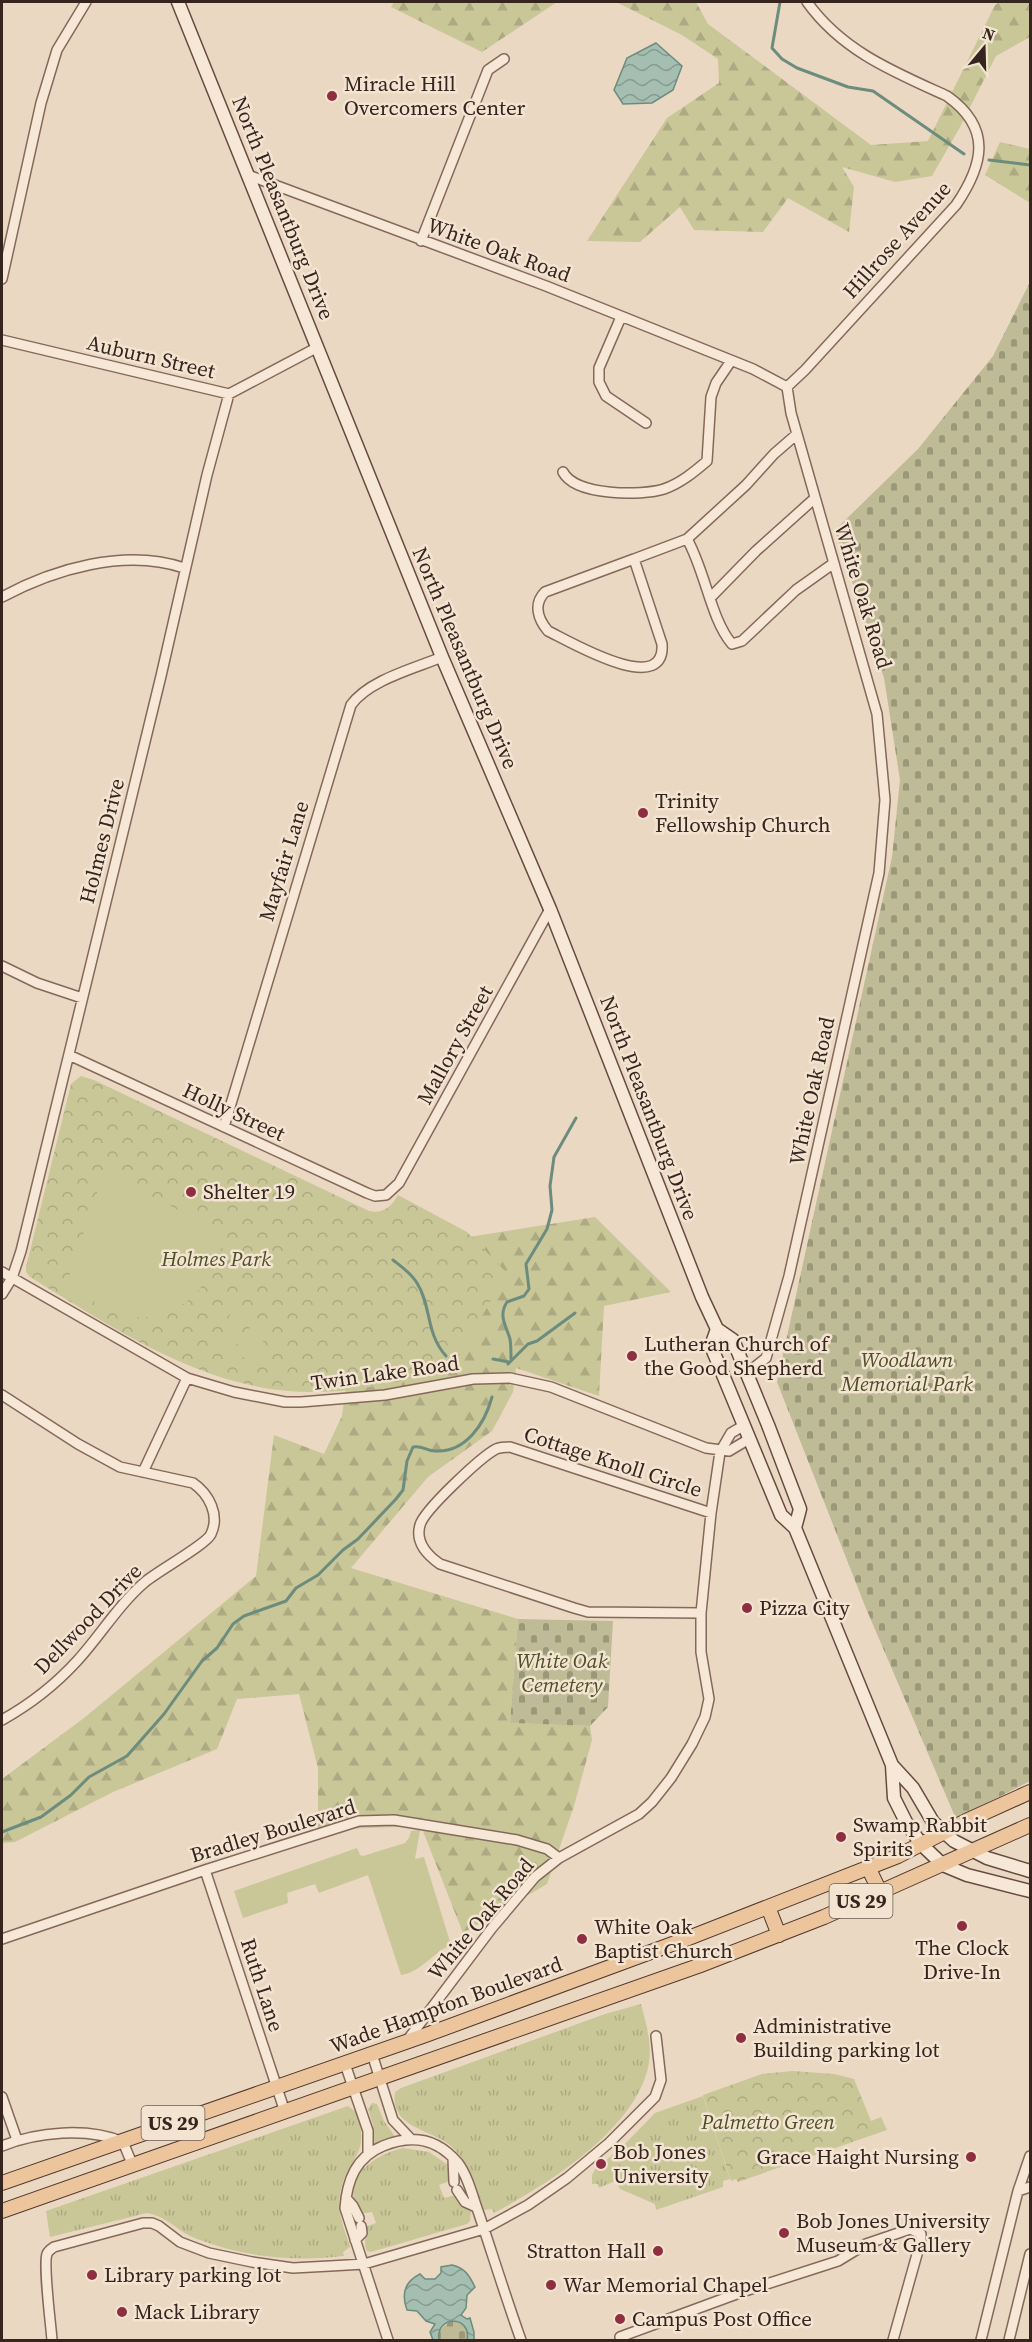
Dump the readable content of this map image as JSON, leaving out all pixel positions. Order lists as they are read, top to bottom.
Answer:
{
  "streets": {
    "main road": ["North Pleasantburg Drive", "US 29", "Wade Hampton Boulevard"],
    "street": [
      "Hillrose Avenue",
      "White Oak Road",
      "Auburn Street",
      "Holmes Drive",
      "Mayfair Lane",
      "Mallory Street",
      "Holly Street",
      "Twin Lake Road",
      "Cottage Knoll Circle",
      "Dellwood Drive",
      "Bradley Boulevard",
      "Ruth Lane"
    ]
  },
  "crossings": [
    ["North Pleasantburg Drive", "White Oak Road"],
    ["North Pleasantburg Drive", "Auburn Street"],
    ["North Pleasantburg Drive", "Mayfair Lane"],
    ["North Pleasantburg Drive", "Mallory Street"],
    ["North Pleasantburg Drive", "US 29"],
    ["North Pleasantburg Drive", "Wade Hampton Boulevard"],
    ["Hillrose Avenue", "White Oak Road"],
    ["White Oak Road", "Twin Lake Road"],
    ["White Oak Road", "Cottage Knoll Circle"],
    ["White Oak Road", "Bradley Boulevard"],
    ["White Oak Road", "Wade Hampton Boulevard"],
    ["Auburn Street", "Holmes Drive"],
    ["Holmes Drive", "Holly Street"],
    ["Holmes Drive", "Twin Lake Road"],
    ["Mayfair Lane", "Holly Street"],
    ["Mallory Street", "Holly Street"],
    ["Bradley Boulevard", "Ruth Lane"],
    ["US 29", "Ruth Lane"],
    ["Ruth Lane", "Wade Hampton Boulevard"]
  ],
  "parks": [
    "Holmes Park",
    "Woodlawn Memorial Park",
    "White Oak Cemetery",
    "Palmetto Green"
  ],
  "places": [
    "Miracle Hill Overcomers Center",
    "Trinity Fellowship Church",
    "Shelter 19",
    "Lutheran Church of the Good Shepherd",
    "Pizza City",
    "Swamp Rabbit Spirits",
    "The Clock Drive-In",
    "White Oak Baptist Church",
    "Administrative Building parking lot",
    "Grace Haight Nursing",
    "Bob Jones University",
    "Bob Jones University Museum & Gallery",
    "Stratton Hall",
    "Library parking lot",
    "War Memorial Chapel",
    "Mack Library",
    "Campus Post Office"
  ],
  "north": "top"
}
